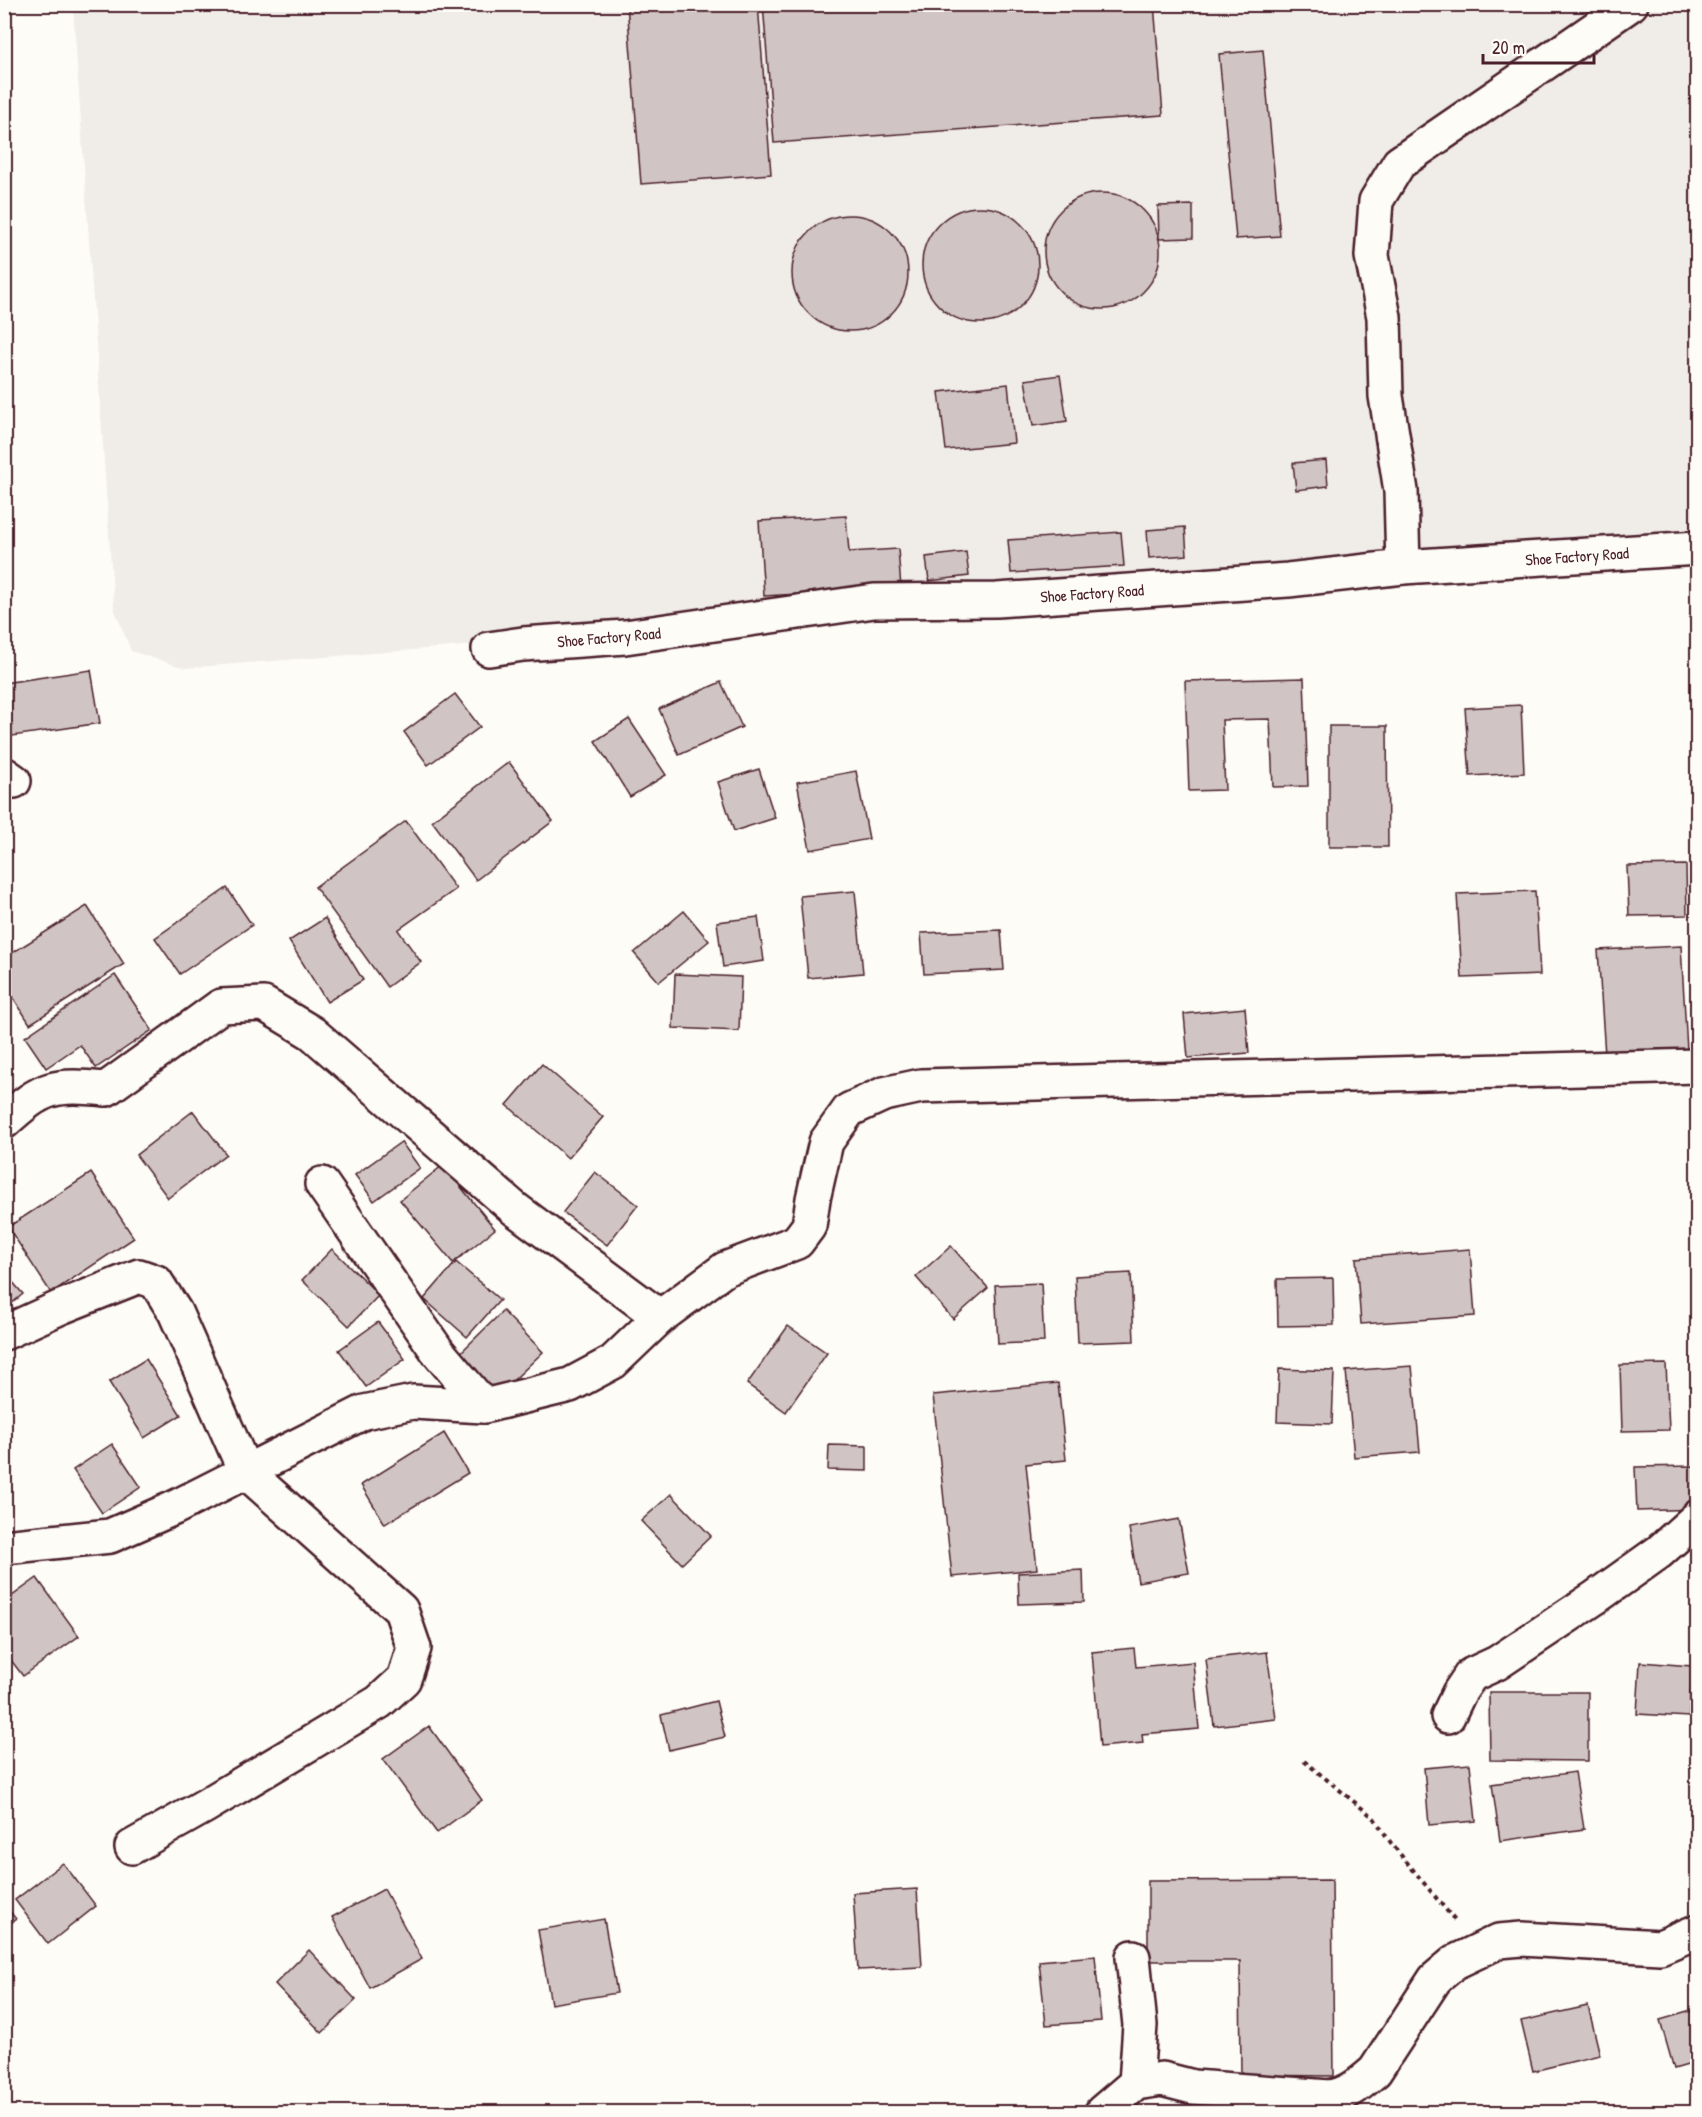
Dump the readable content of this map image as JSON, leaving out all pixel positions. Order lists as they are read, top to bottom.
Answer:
{
  "streets": {
    "street": ["Shoe Factory Road"]
  },
  "scale_bar": "20 m"
}
